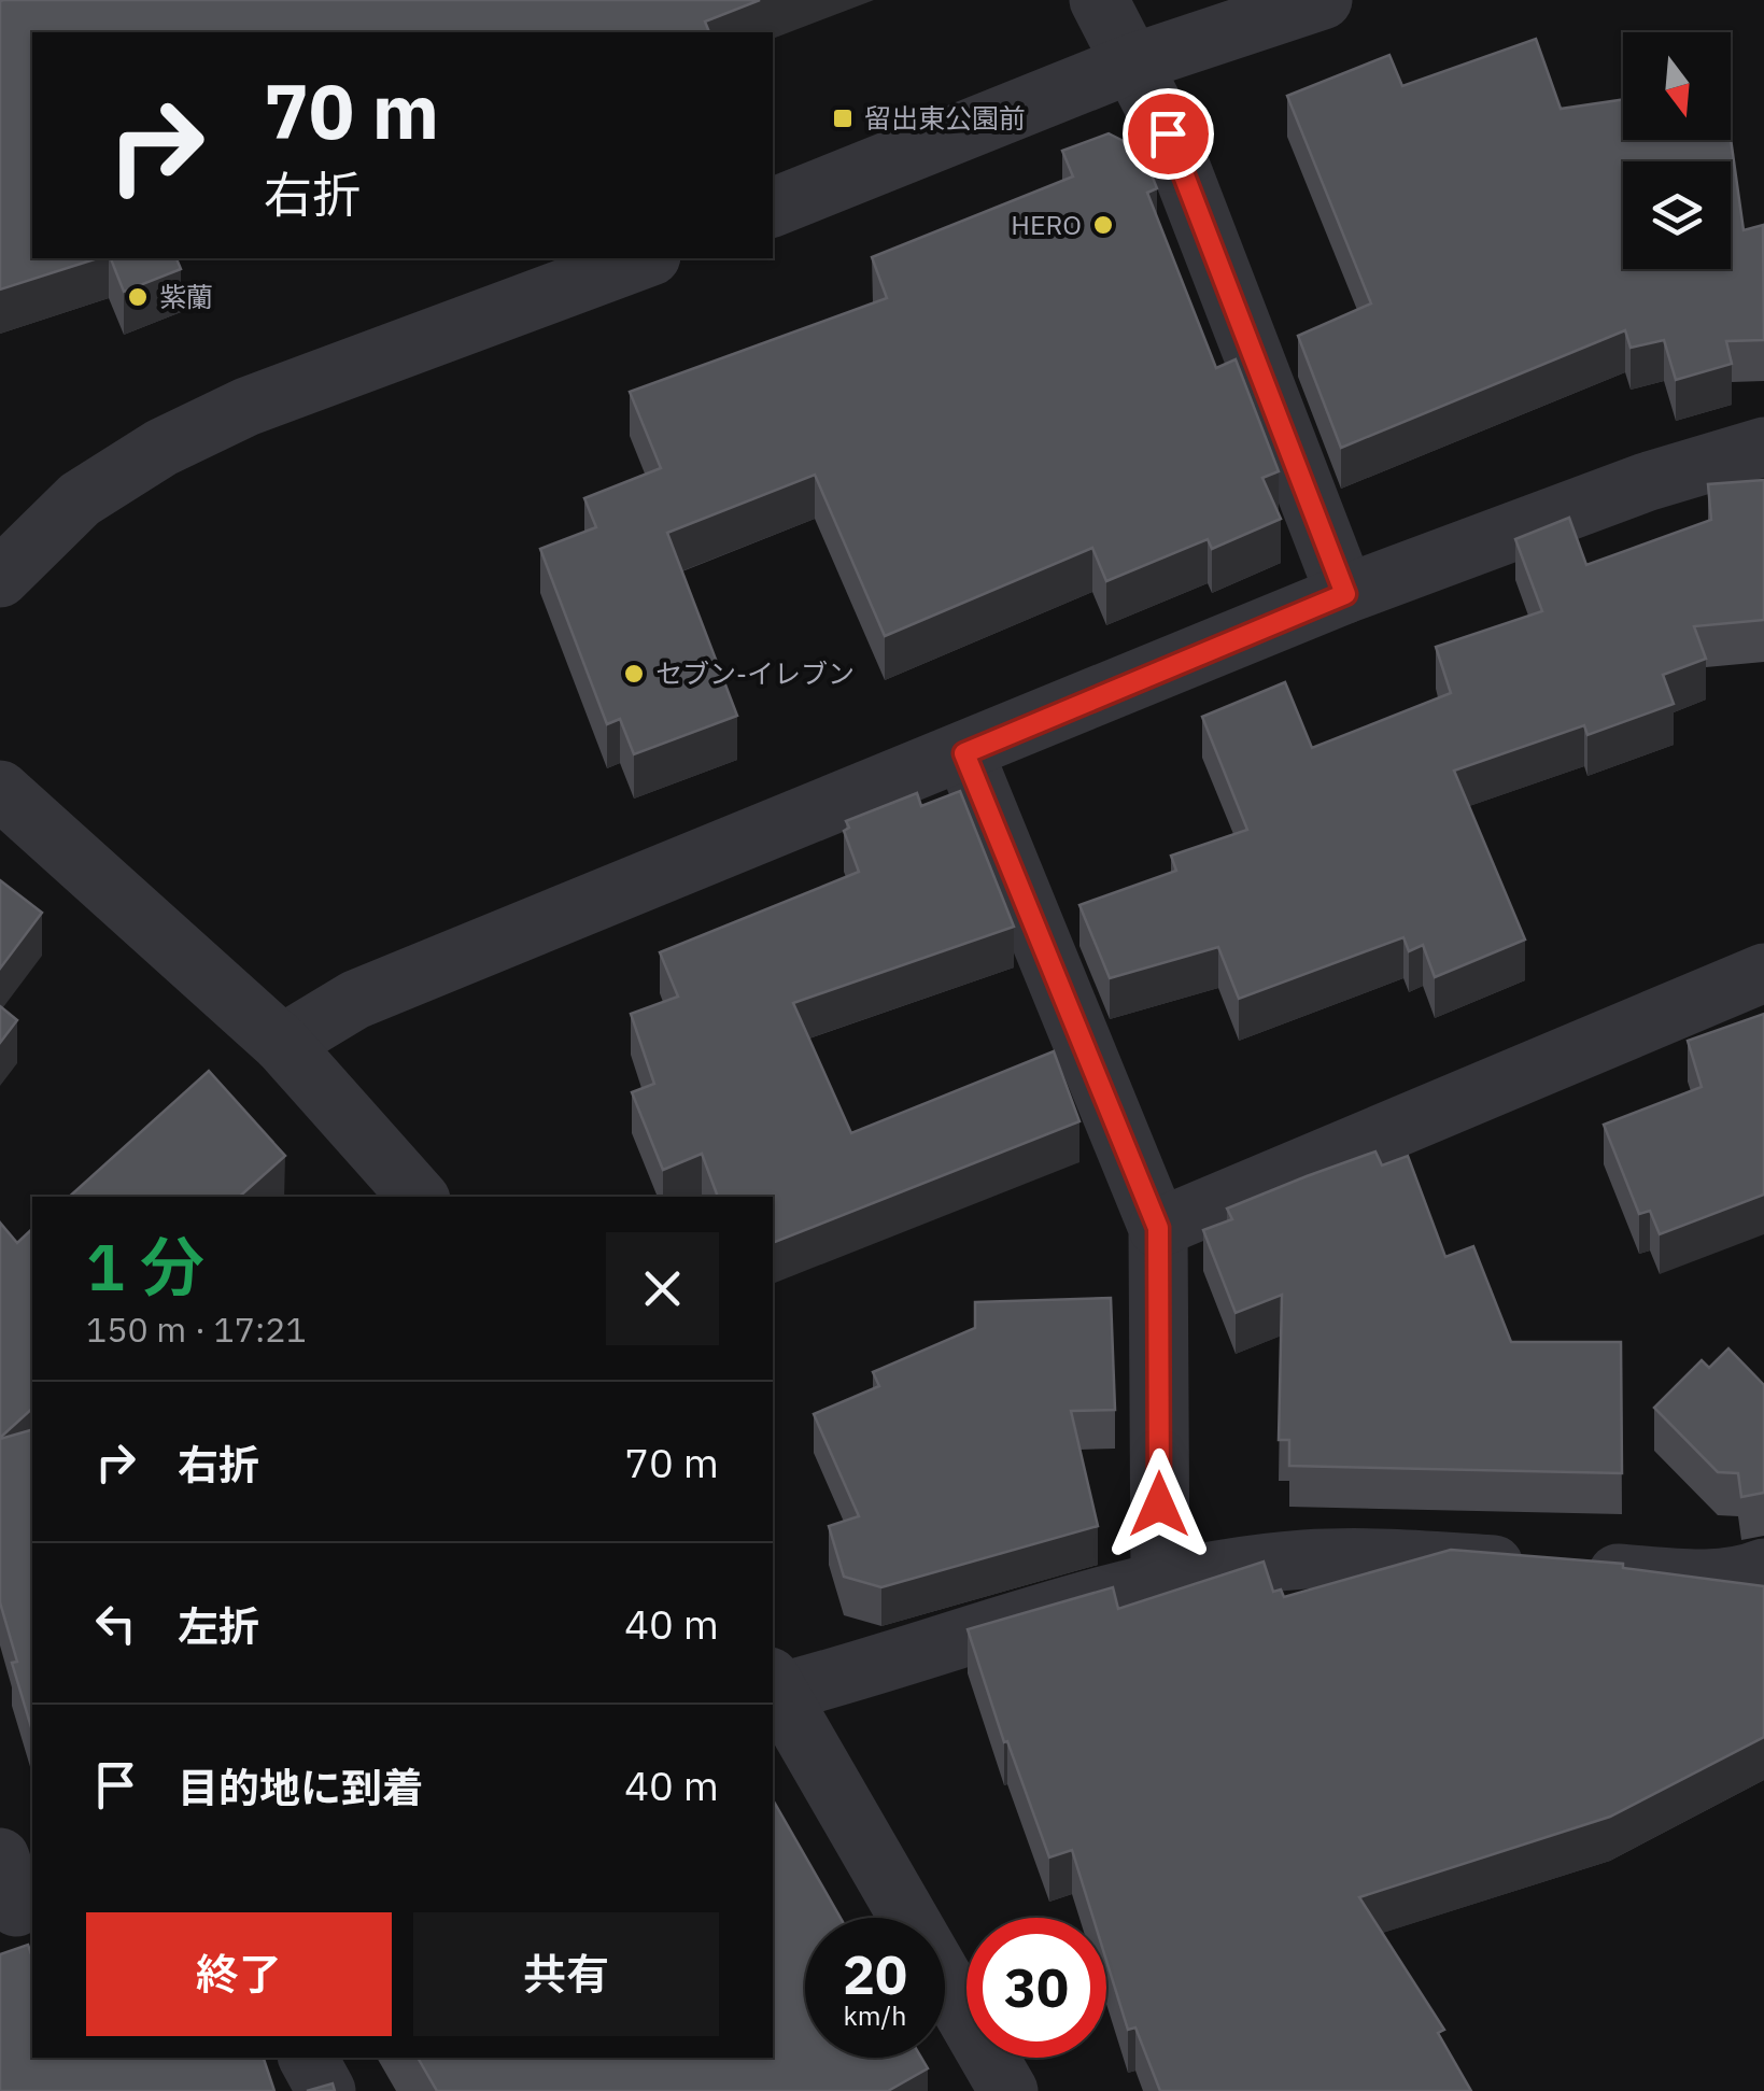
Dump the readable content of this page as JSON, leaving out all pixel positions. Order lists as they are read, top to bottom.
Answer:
{
  "places": {
    "transit": ["留出東公園前"],
    "other": ["HERO", "紫蘭", "セブン-イレブン"]
  },
  "north": "bottom",
  "page": {
    "turn": ["70 m", "右折"],
    "heading": ["1 分", "150 m · 17:21"],
    "list": [
      {
        "name": "右折",
        "value": "70 m"
      },
      {
        "name": "左折",
        "value": "40 m"
      },
      {
        "name": "目的地に到着",
        "value": "40 m"
      }
    ],
    "buttons": ["終了", "共有"],
    "speed": "20 km/h",
    "limit": "30"
  }
}
